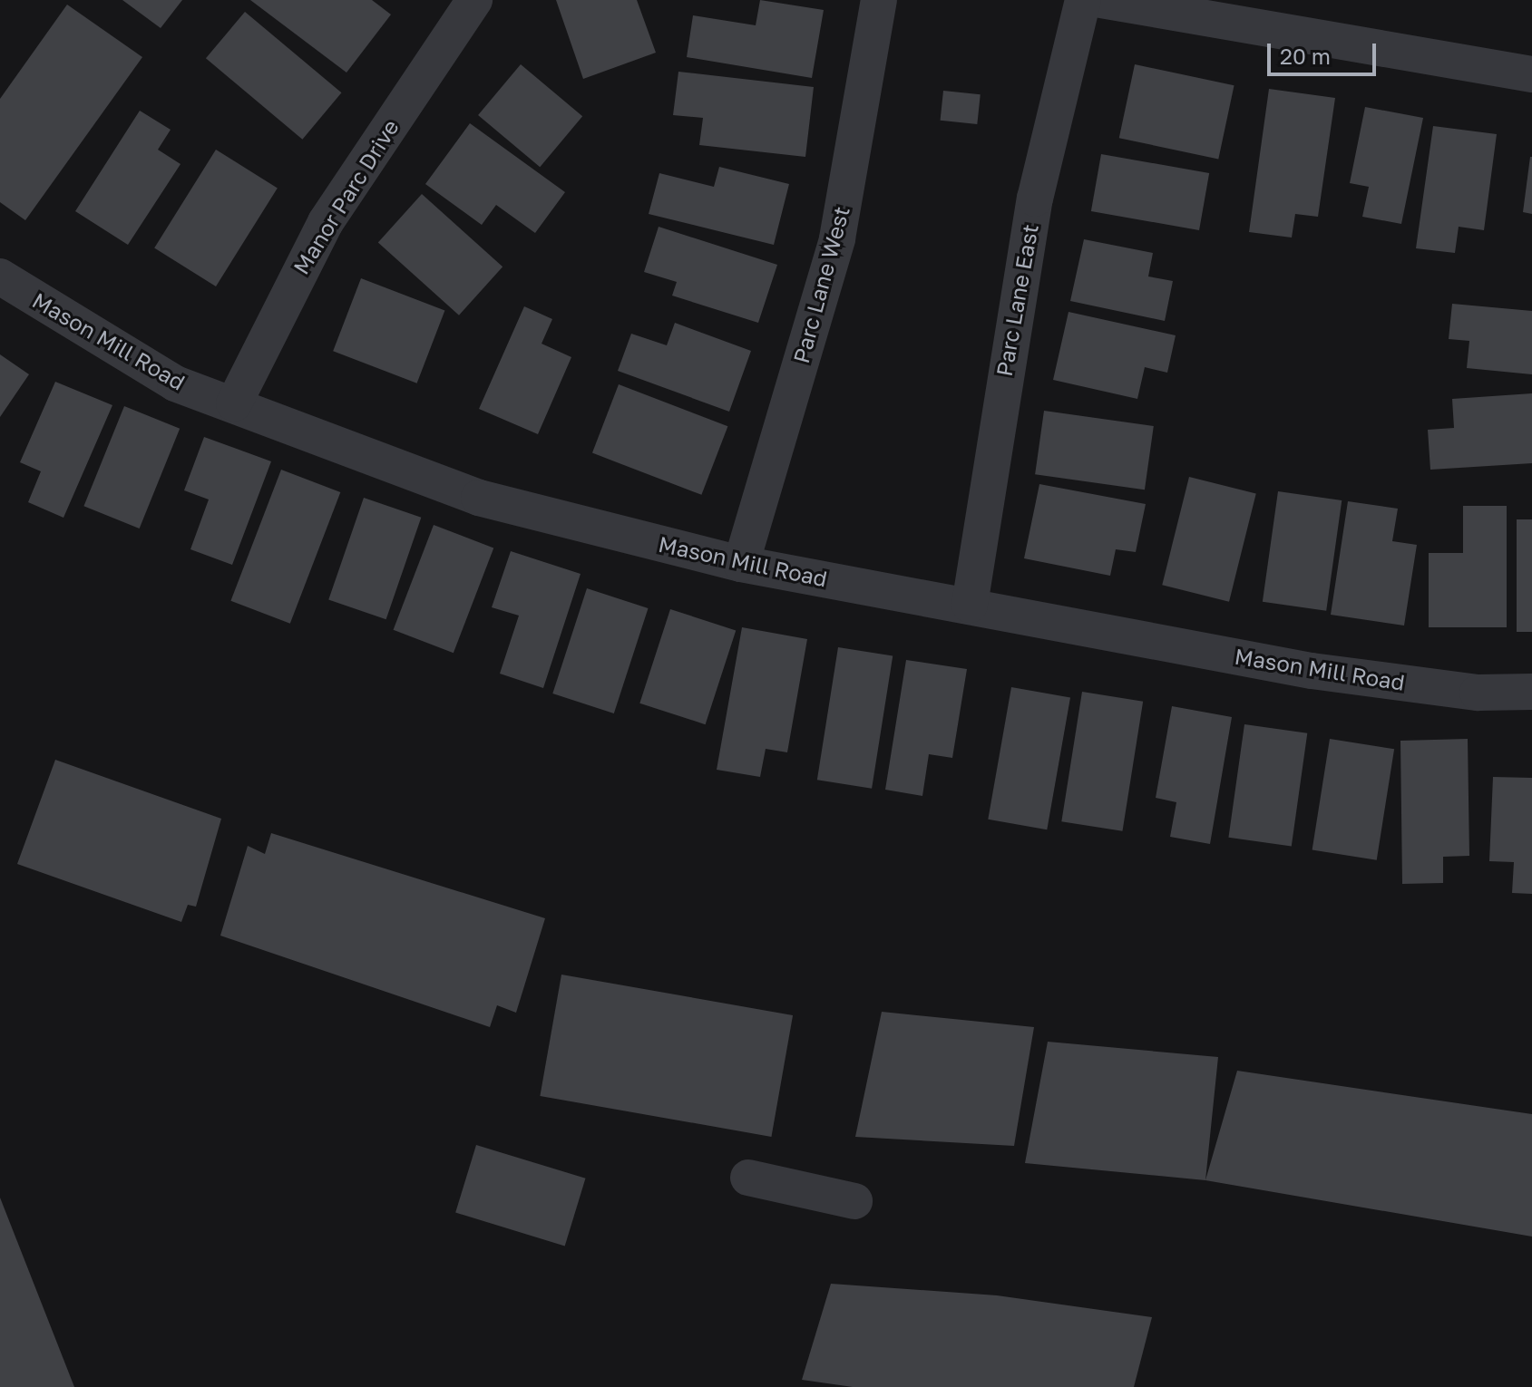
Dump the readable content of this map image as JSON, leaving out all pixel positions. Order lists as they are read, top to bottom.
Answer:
{
  "streets": {
    "street": [
      "Manor Parc Drive",
      "Parc Lane West",
      "Parc Lane East",
      "Mason Mill Road"
    ]
  },
  "crossings": [
    ["Manor Parc Drive", "Mason Mill Road"],
    ["Parc Lane West", "Mason Mill Road"],
    ["Parc Lane East", "Mason Mill Road"]
  ],
  "scale_bar": "20 m"
}
